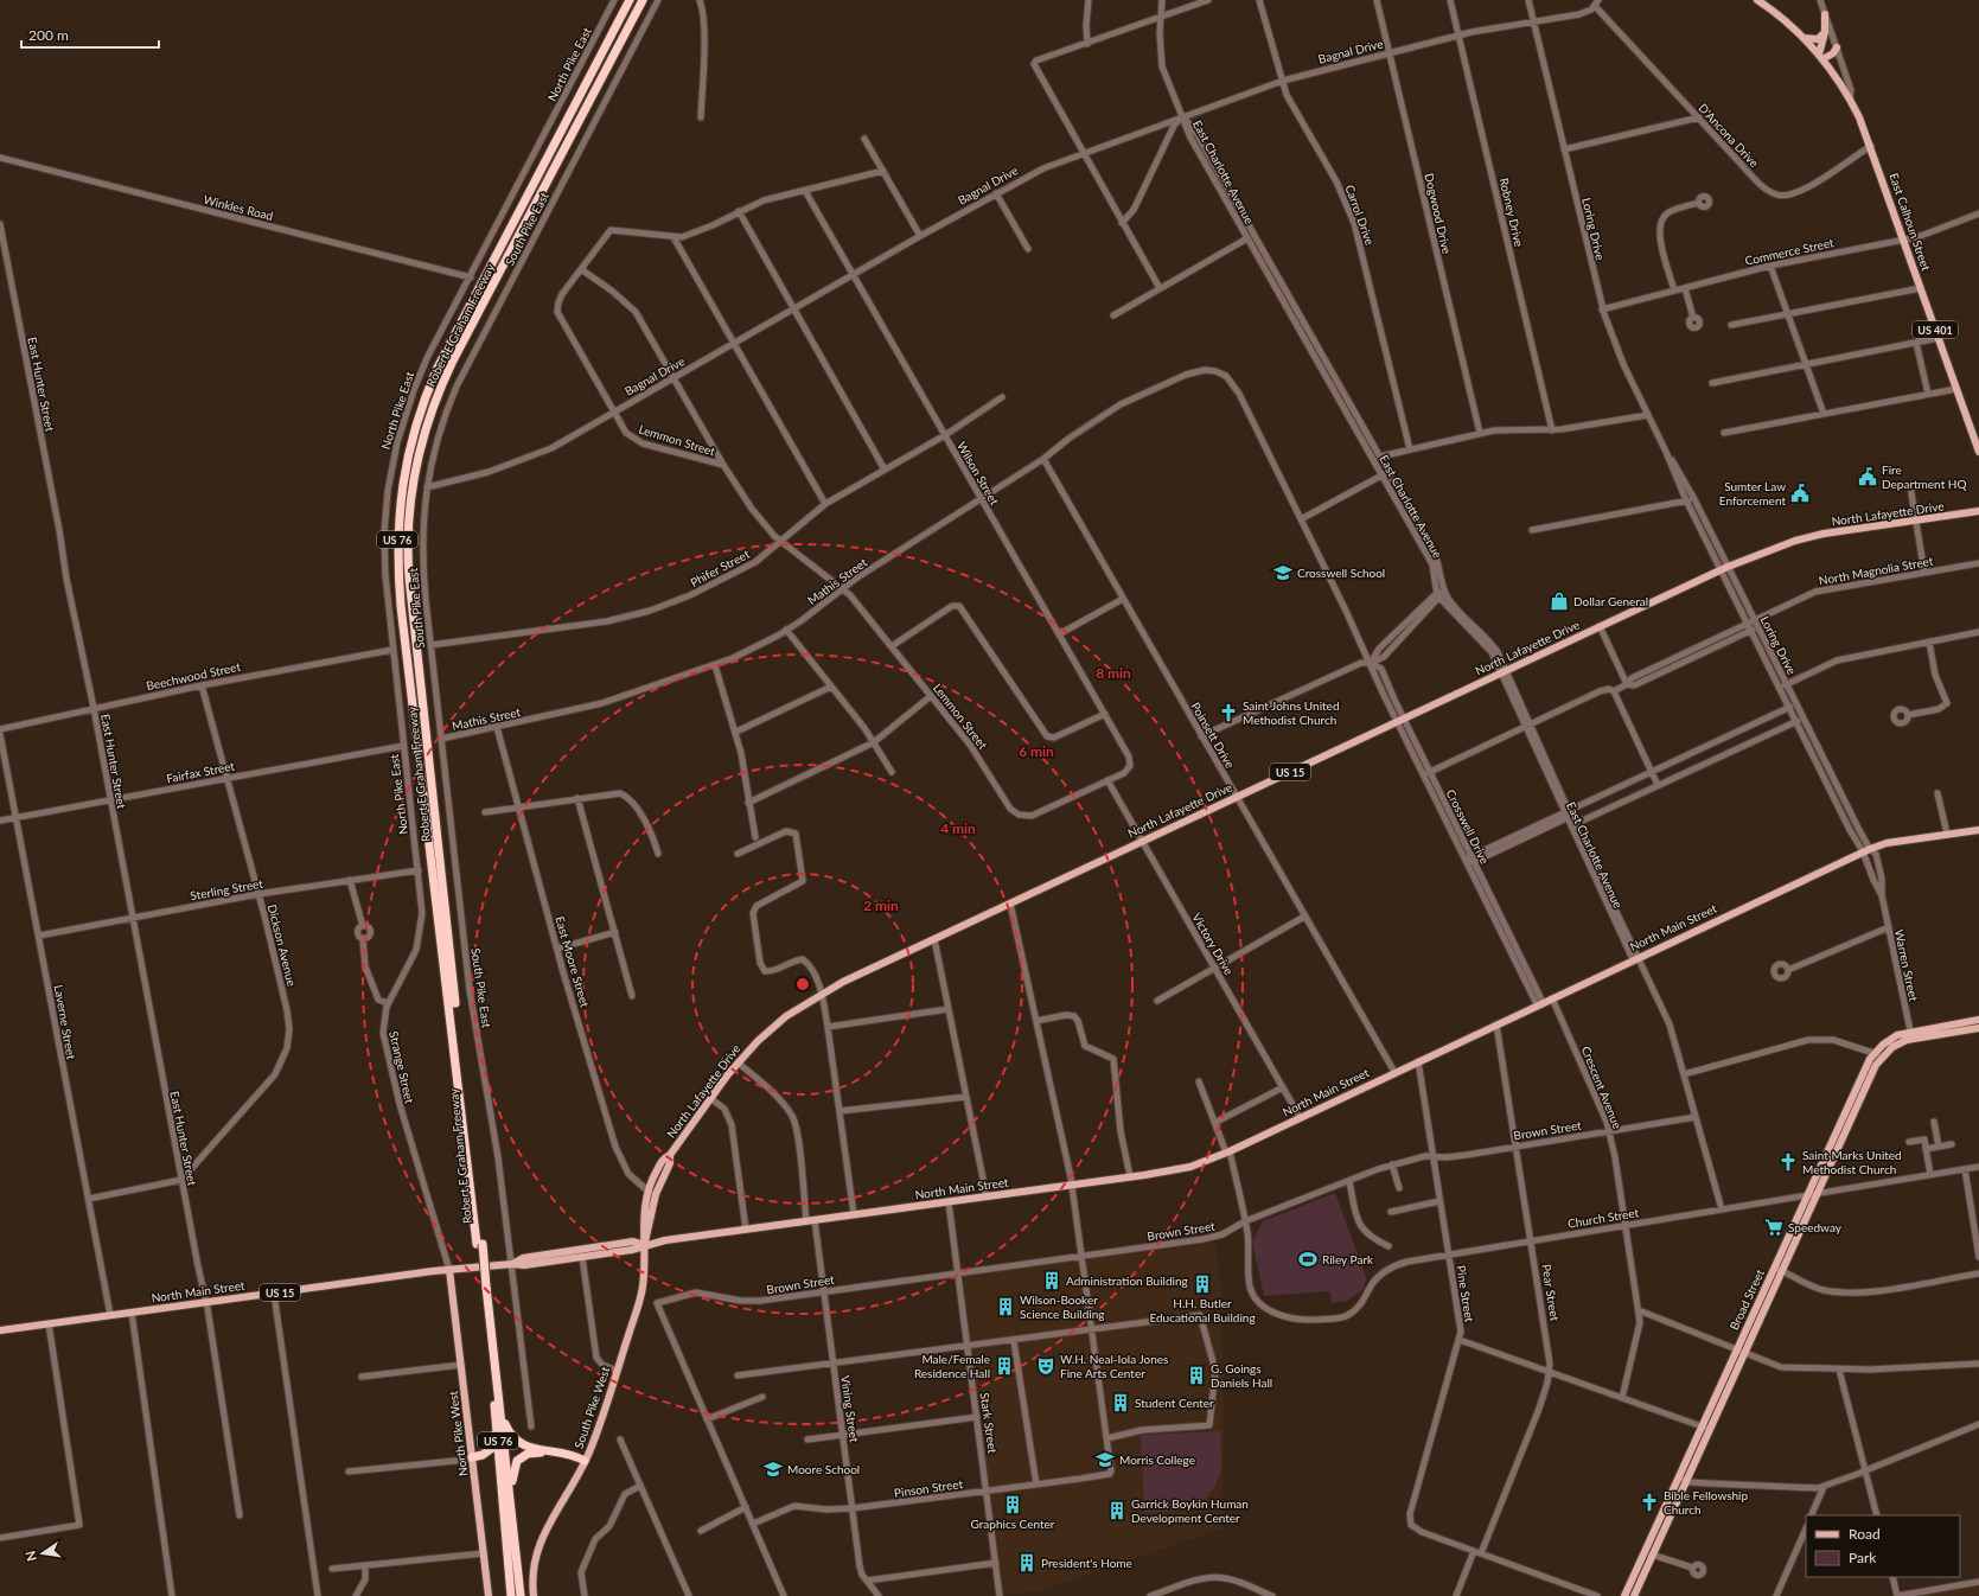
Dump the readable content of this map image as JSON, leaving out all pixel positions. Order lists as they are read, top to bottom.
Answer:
{
  "streets": {
    "highway": ["Robert E Graham Freeway", "US 76"],
    "main road": [
      "East Calhoun Street",
      "US 401",
      "North Lafayette Drive",
      "US 15",
      "North Main Street",
      "Broad Street",
      "South Pike West",
      "North Pike West"
    ],
    "street": [
      "Bagnal Drive",
      "North Pike East",
      "D'Ancona Drive",
      "East Charlotte Avenue",
      "Winkles Road",
      "Robney Drive",
      "Dogwood Drive",
      "Carrol Drive",
      "South Pike East",
      "Loring Drive",
      "Commerce Street",
      "East Hunter Street",
      "Lemmon Street",
      "Wilson Street",
      "Phifer Street",
      "North Magnolia Street",
      "Mathis Street",
      "Beechwood Street",
      "Poinsett Drive",
      "Fairfax Street",
      "Crosswell Drive",
      "Sterling Street",
      "Victory Drive",
      "Dickson Avenue",
      "East Moore Street",
      "Warren Street",
      "Laverne Street",
      "Strange Street",
      "Crescent Avenue",
      "Brown Street",
      "Church Street",
      "Pear Street",
      "Pine Street",
      "Vining Street",
      "Stark Street",
      "Pinson Street"
    ]
  },
  "crossings": [
    ["Bagnal Drive", "D'Ancona Drive"],
    ["Bagnal Drive", "East Charlotte Avenue"],
    ["Bagnal Drive", "Robney Drive"],
    ["Bagnal Drive", "Dogwood Drive"],
    ["Bagnal Drive", "Carrol Drive"],
    ["Bagnal Drive", "South Pike East"],
    ["Bagnal Drive", "Loring Drive"],
    ["Bagnal Drive", "Lemmon Street"],
    ["Bagnal Drive", "Wilson Street"],
    ["North Pike East", "Winkles Road"],
    ["North Pike East", "Beechwood Street"],
    ["North Pike East", "Fairfax Street"],
    ["North Pike East", "Sterling Street"],
    ["North Pike East", "Strange Street"],
    ["D'Ancona Drive", "East Calhoun Street"],
    ["East Charlotte Avenue", "North Lafayette Drive"],
    ["East Charlotte Avenue", "North Magnolia Street"],
    ["East Charlotte Avenue", "North Main Street"],
    ["East Charlotte Avenue", "Brown Street"],
    ["East Charlotte Avenue", "Church Street"],
    ["East Calhoun Street", "Commerce Street"],
    ["East Calhoun Street", "US 401"],
    ["South Pike East", "Phifer Street"],
    ["South Pike East", "Mathis Street"],
    ["South Pike East", "North Main Street"],
    ["Loring Drive", "Commerce Street"],
    ["Loring Drive", "North Lafayette Drive"],
    ["Loring Drive", "North Magnolia Street"],
    ["Loring Drive", "North Main Street"],
    ["Loring Drive", "Warren Street"],
    ["East Hunter Street", "Beechwood Street"],
    ["East Hunter Street", "Fairfax Street"],
    ["East Hunter Street", "Sterling Street"],
    ["East Hunter Street", "North Main Street"],
    ["East Hunter Street", "Dickson Avenue"],
    ["Lemmon Street", "Wilson Street"],
    ["Lemmon Street", "Phifer Street"],
    ["Lemmon Street", "Mathis Street"],
    ["Lemmon Street", "Victory Drive"],
    ["Wilson Street", "Phifer Street"],
    ["Wilson Street", "Mathis Street"],
    ["Wilson Street", "Victory Drive"],
    ["North Lafayette Drive", "Poinsett Drive"],
    ["North Lafayette Drive", "Crosswell Drive"],
    ["North Lafayette Drive", "North Main Street"],
    ["North Lafayette Drive", "Victory Drive"],
    ["North Lafayette Drive", "East Moore Street"],
    ["North Lafayette Drive", "South Pike West"],
    ["North Magnolia Street", "Crosswell Drive"],
    ["Mathis Street", "Poinsett Drive"],
    ["Mathis Street", "Crosswell Drive"],
    ["Mathis Street", "East Moore Street"],
    ["Beechwood Street", "Dickson Avenue"],
    ["Poinsett Drive", "North Main Street"],
    ["Fairfax Street", "Dickson Avenue"],
    ["Fairfax Street", "Laverne Street"],
    ["Crosswell Drive", "North Main Street"],
    ["Sterling Street", "Dickson Avenue"],
    ["Sterling Street", "Laverne Street"],
    ["Sterling Street", "Strange Street"],
    ["North Main Street", "Victory Drive"],
    ["North Main Street", "Warren Street"],
    ["North Main Street", "Laverne Street"],
    ["North Main Street", "Strange Street"],
    ["North Main Street", "Crescent Avenue"],
    ["North Main Street", "Pear Street"],
    ["North Main Street", "Pine Street"],
    ["North Main Street", "South Pike West"],
    ["North Main Street", "Vining Street"],
    ["North Main Street", "Stark Street"],
    ["North Main Street", "North Pike West"],
    ["Warren Street", "Broad Street"],
    ["Strange Street", "North Pike West"],
    ["Crescent Avenue", "Brown Street"],
    ["Crescent Avenue", "Church Street"],
    ["Brown Street", "Church Street"],
    ["Brown Street", "Pear Street"],
    ["Brown Street", "Pine Street"],
    ["Brown Street", "Vining Street"],
    ["Brown Street", "Stark Street"],
    ["Church Street", "Pear Street"],
    ["Church Street", "Pine Street"],
    ["Church Street", "Broad Street"],
    ["Vining Street", "Pinson Street"],
    ["Stark Street", "Pinson Street"]
  ],
  "places": {
    "public building": ["Fire Department HQ", "Sumter Law Enforcement"],
    "school or university": ["Crosswell School", "Morris College", "Moore School"],
    "shop": ["Dollar General"],
    "church": ["Saint Johns United Methodist Church", "Saint Marks United Methodist Church", "Bible Fellowship Church"],
    "supermarket": ["Speedway"],
    "sports": ["Riley Park"],
    "building": [
      "Administration Building",
      "H.H. Butler Educational Building",
      "Wilson-Booker Science Building",
      "Male/Female Residence Hall",
      "G. Goings Daniels Hall",
      "Student Center",
      "Graphics Center",
      "Garrick Boykin Human Development Center",
      "President's Home"
    ],
    "theatre": ["W.H. Neal-Iola Jones Fine Arts Center"]
  },
  "legend": ["Road", "Park"],
  "scale_bar": "200 m",
  "north": "left",
  "rings": [
    "8 min",
    "6 min",
    "4 min",
    "2 min"
  ]
}
